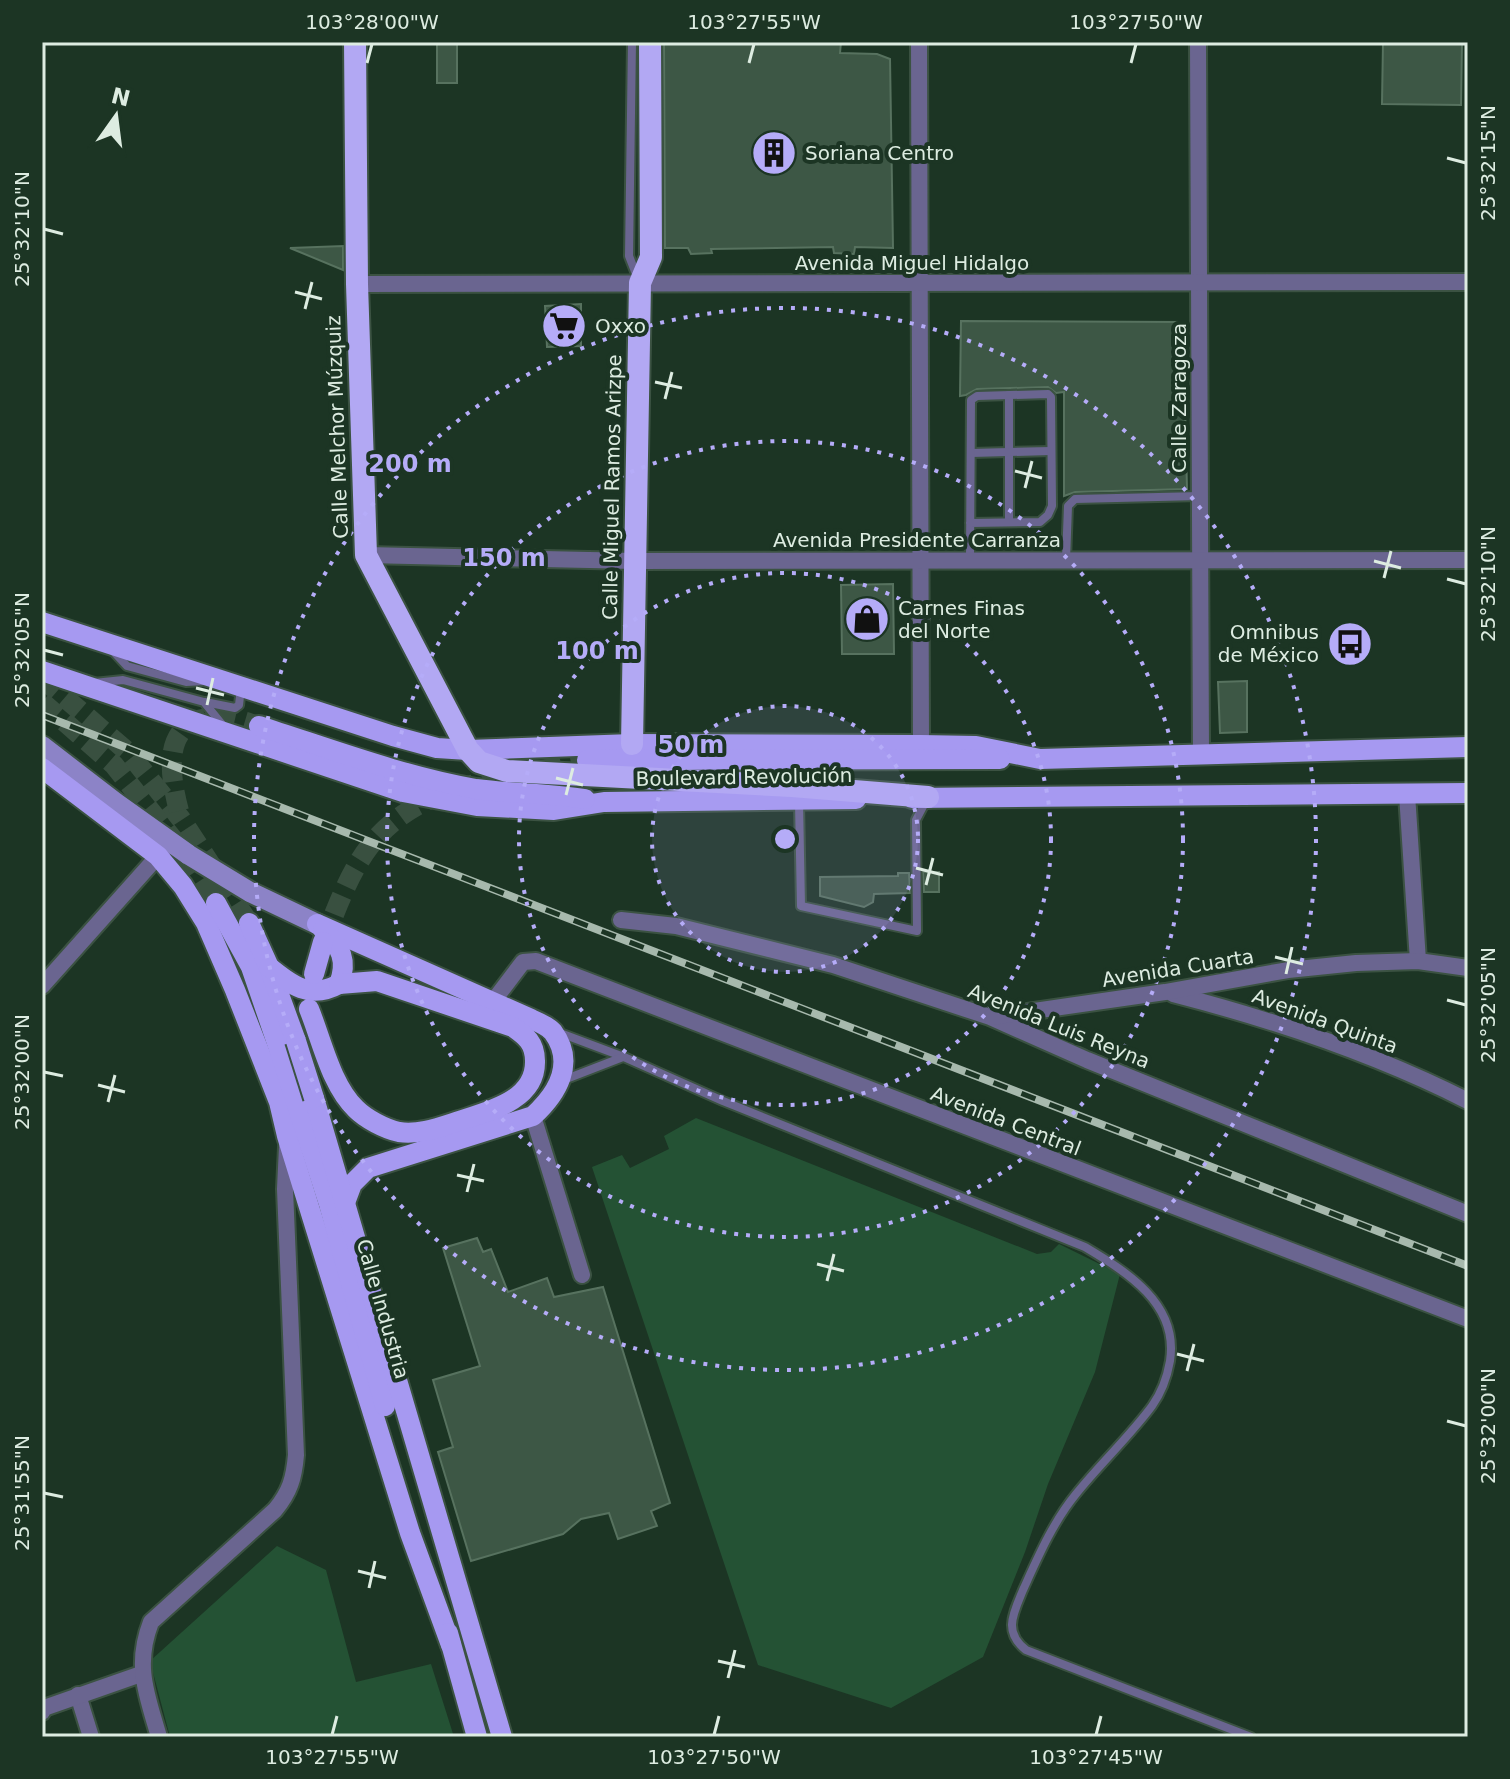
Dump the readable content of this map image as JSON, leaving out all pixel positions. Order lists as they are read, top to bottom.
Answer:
{
  "streets": {
    "highway": ["Calle Melchor Múzquiz", "Calle Miguel Ramos Arizpe"],
    "main road": ["Boulevard Revolución", "Calle Industria"],
    "street": [
      "Avenida Miguel Hidalgo",
      "Calle Zaragoza",
      "Avenida Presidente Carranza",
      "Avenida Cuarta",
      "Avenida Quinta",
      "Avenida Luis Reyna",
      "Avenida Central"
    ]
  },
  "crossings": [
    ["Avenida Miguel Hidalgo", "Calle Zaragoza"],
    ["Avenida Miguel Hidalgo", "Calle Melchor Múzquiz"],
    ["Avenida Miguel Hidalgo", "Calle Miguel Ramos Arizpe"],
    ["Calle Zaragoza", "Avenida Presidente Carranza"],
    ["Calle Melchor Múzquiz", "Avenida Presidente Carranza"],
    ["Calle Miguel Ramos Arizpe", "Avenida Presidente Carranza"],
    ["Avenida Cuarta", "Avenida Quinta"],
    ["Avenida Cuarta", "Avenida Luis Reyna"]
  ],
  "places": {
    "building": ["Soriana Centro"],
    "supermarket": ["Oxxo"],
    "shop": ["Carnes Finas del Norte"],
    "bus stop": ["Omnibus de México"]
  },
  "north": "top",
  "coordinates": [
    "103°28'00\"W",
    "103°27'55\"W",
    "103°27'50\"W",
    "25°32'15\"N",
    "25°32'10\"N",
    "25°32'05\"N",
    "25°32'00\"N",
    "25°31'55\"N",
    "103°27'45\"W"
  ],
  "rings": [
    "200 m",
    "150 m",
    "100 m",
    "50 m"
  ]
}
